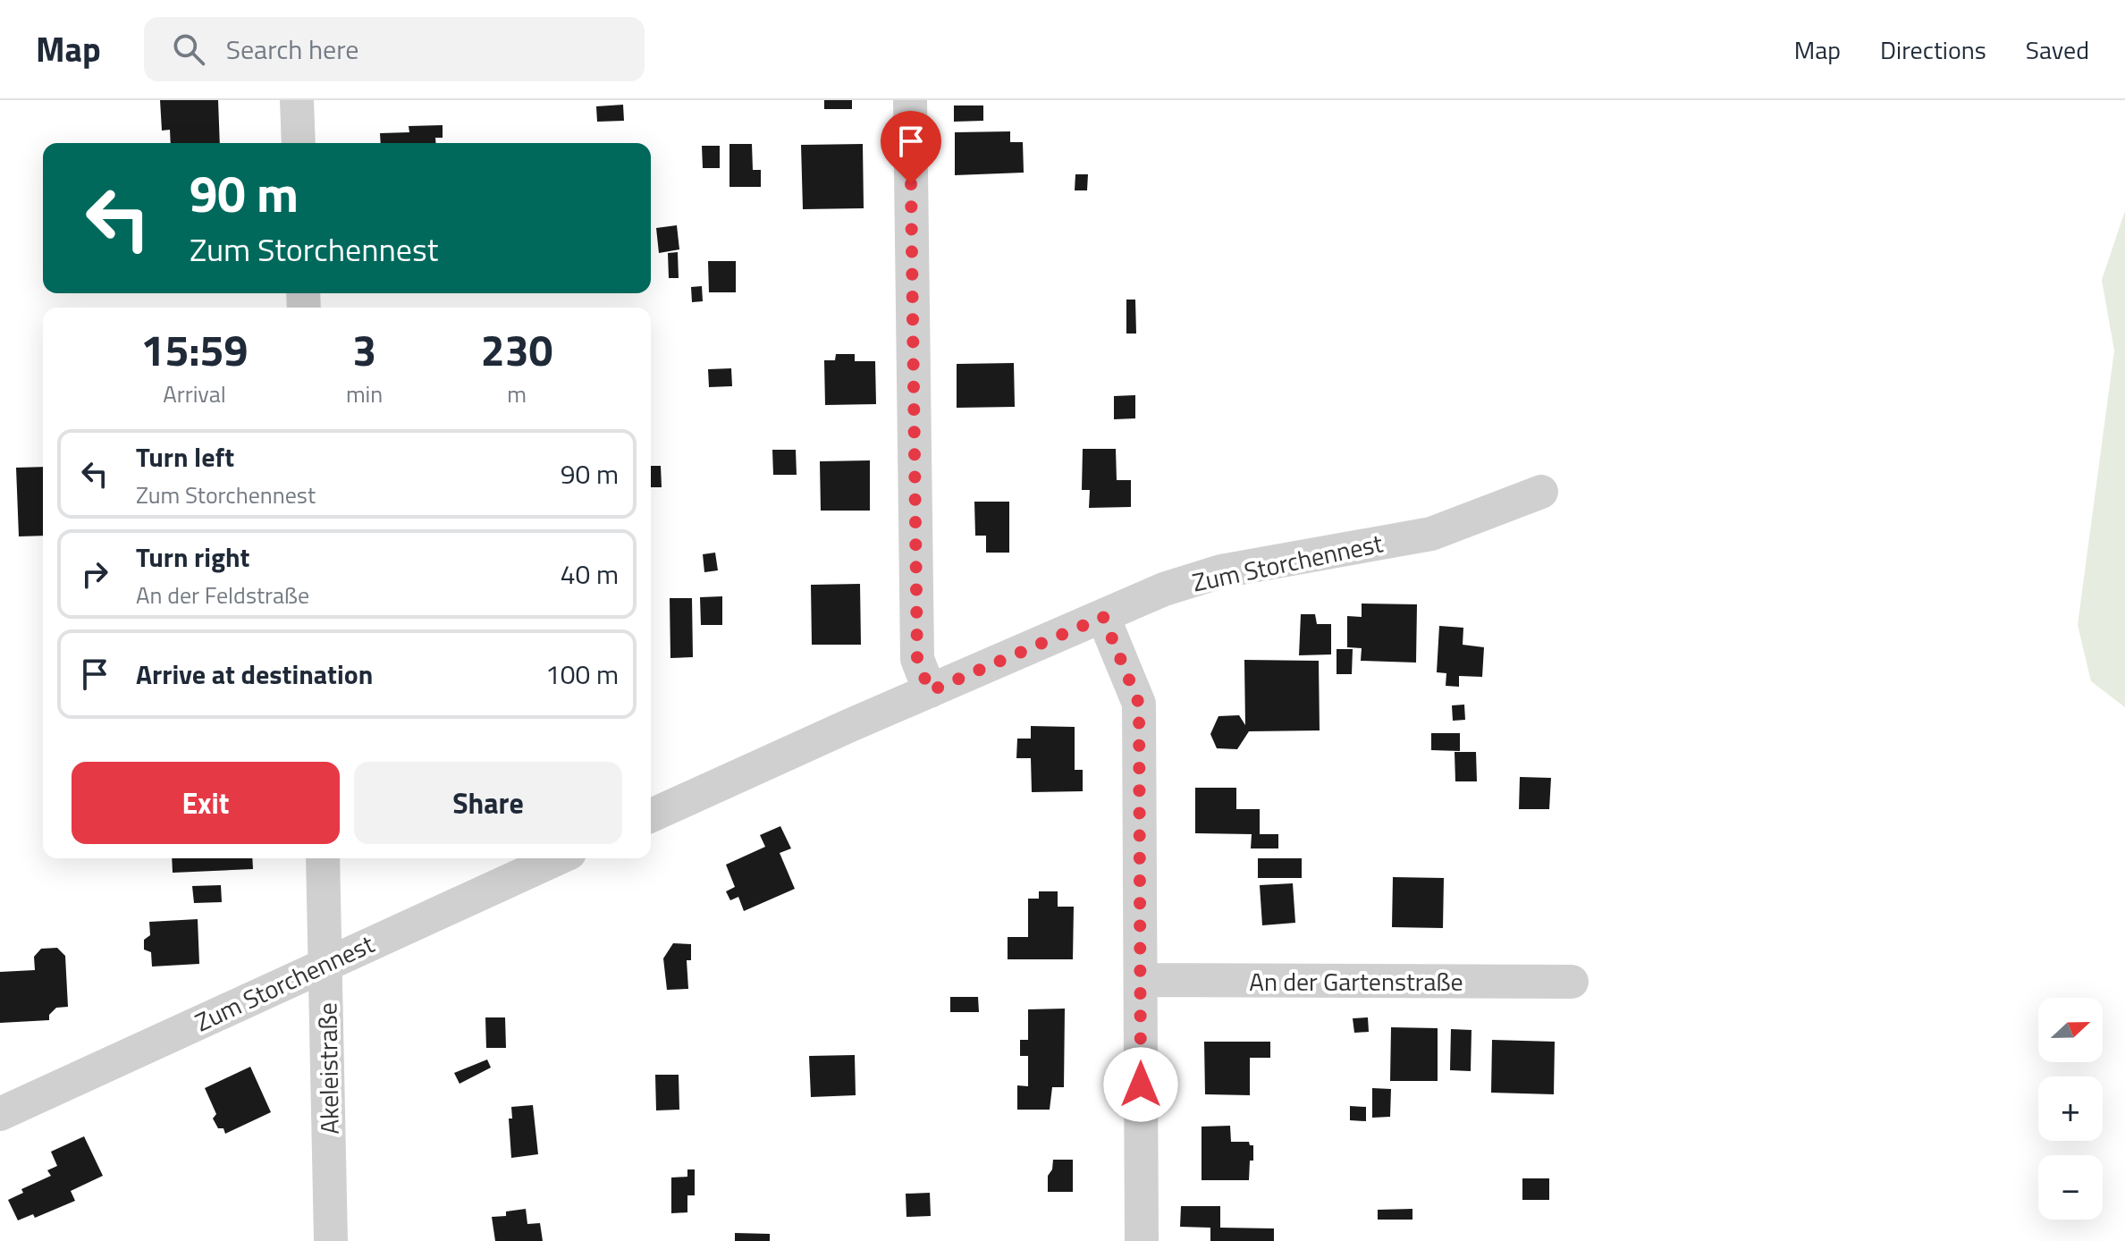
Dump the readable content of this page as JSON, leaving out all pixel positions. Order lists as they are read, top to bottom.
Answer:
{
  "streets": {
    "street": ["Zum Storchennest", "An der Gartenstraße", "Akeleistraße"]
  },
  "crossings": [
    ["Zum Storchennest", "Akeleistraße"]
  ],
  "north": "right",
  "page": {
    "header": "Map",
    "search": "Search here",
    "nav": ["Map", "Directions", "Saved"],
    "turn": ["90 m", "Zum Storchennest"],
    "eta": [
      "15:59",
      "Arrival",
      "3",
      "min",
      "230",
      "m"
    ],
    "list": [
      {
        "name": "Turn left",
        "note": "Zum Storchennest",
        "value": "90 m"
      },
      {
        "name": "Turn right",
        "note": "An der Feldstraße",
        "value": "40 m"
      },
      {
        "name": "Arrive at destination",
        "value": "100 m"
      }
    ],
    "buttons": ["Exit", "Share"],
    "map_buttons": ["+", "−"]
  }
}
